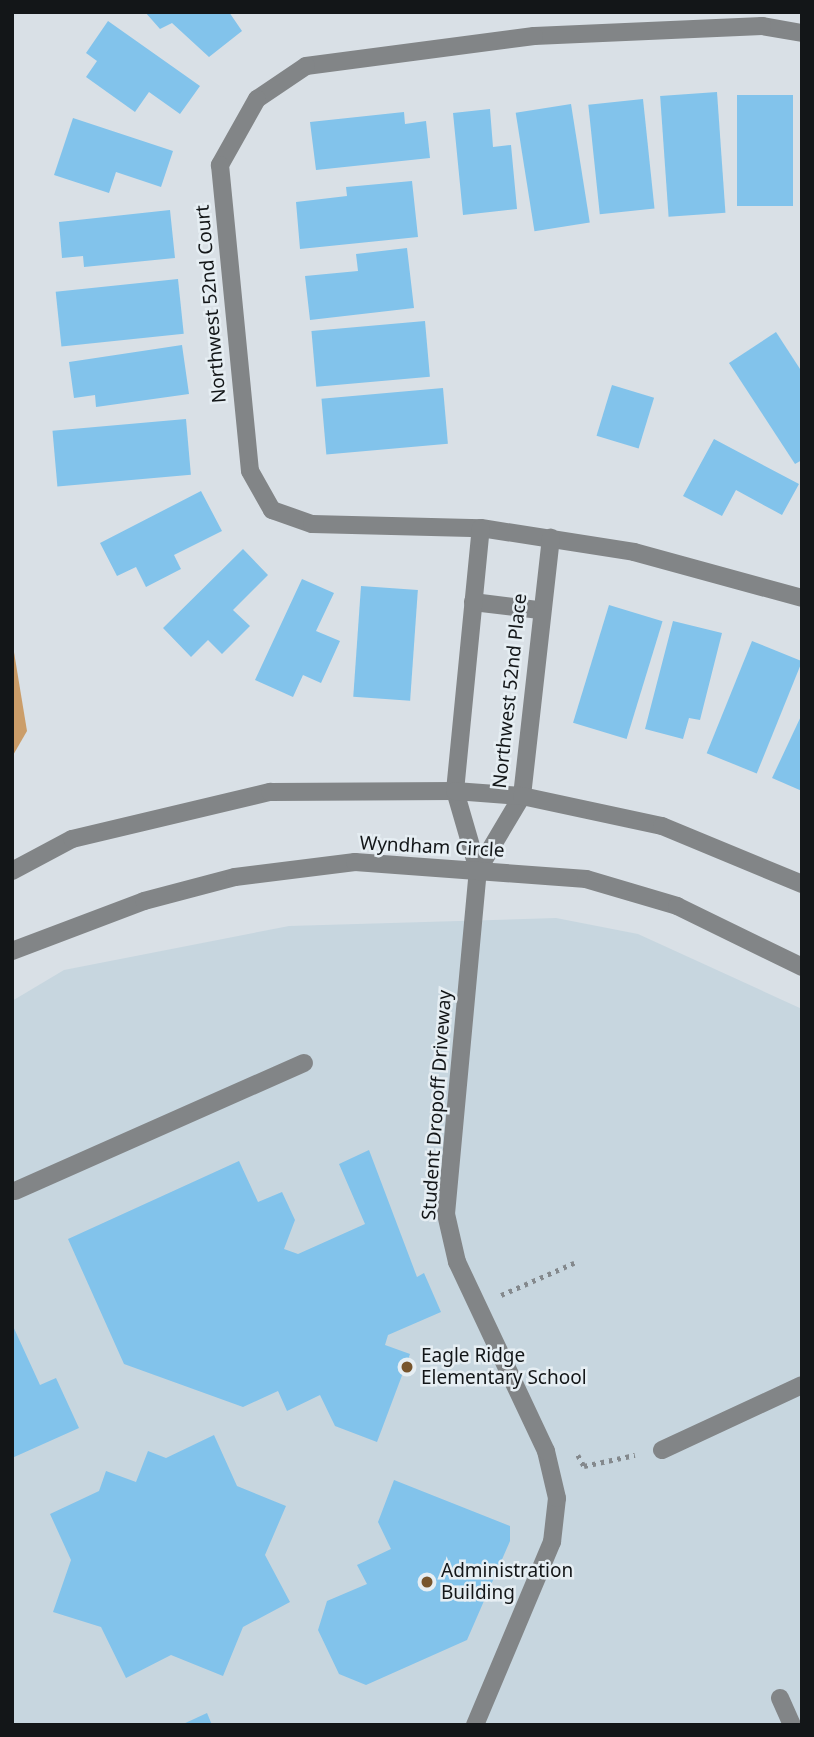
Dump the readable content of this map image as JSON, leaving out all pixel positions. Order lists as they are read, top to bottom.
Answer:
{
  "streets": {
    "street": [
      "Northwest 52nd Court",
      "Northwest 52nd Place",
      "Wyndham Circle",
      "Student Dropoff Driveway"
    ]
  },
  "crossings": [
    ["Northwest 52nd Place", "Wyndham Circle"],
    ["Northwest 52nd Place", "Student Dropoff Driveway"],
    ["Wyndham Circle", "Student Dropoff Driveway"]
  ],
  "places": ["Eagle Ridge Elementary School", "Administration Building"]
}
